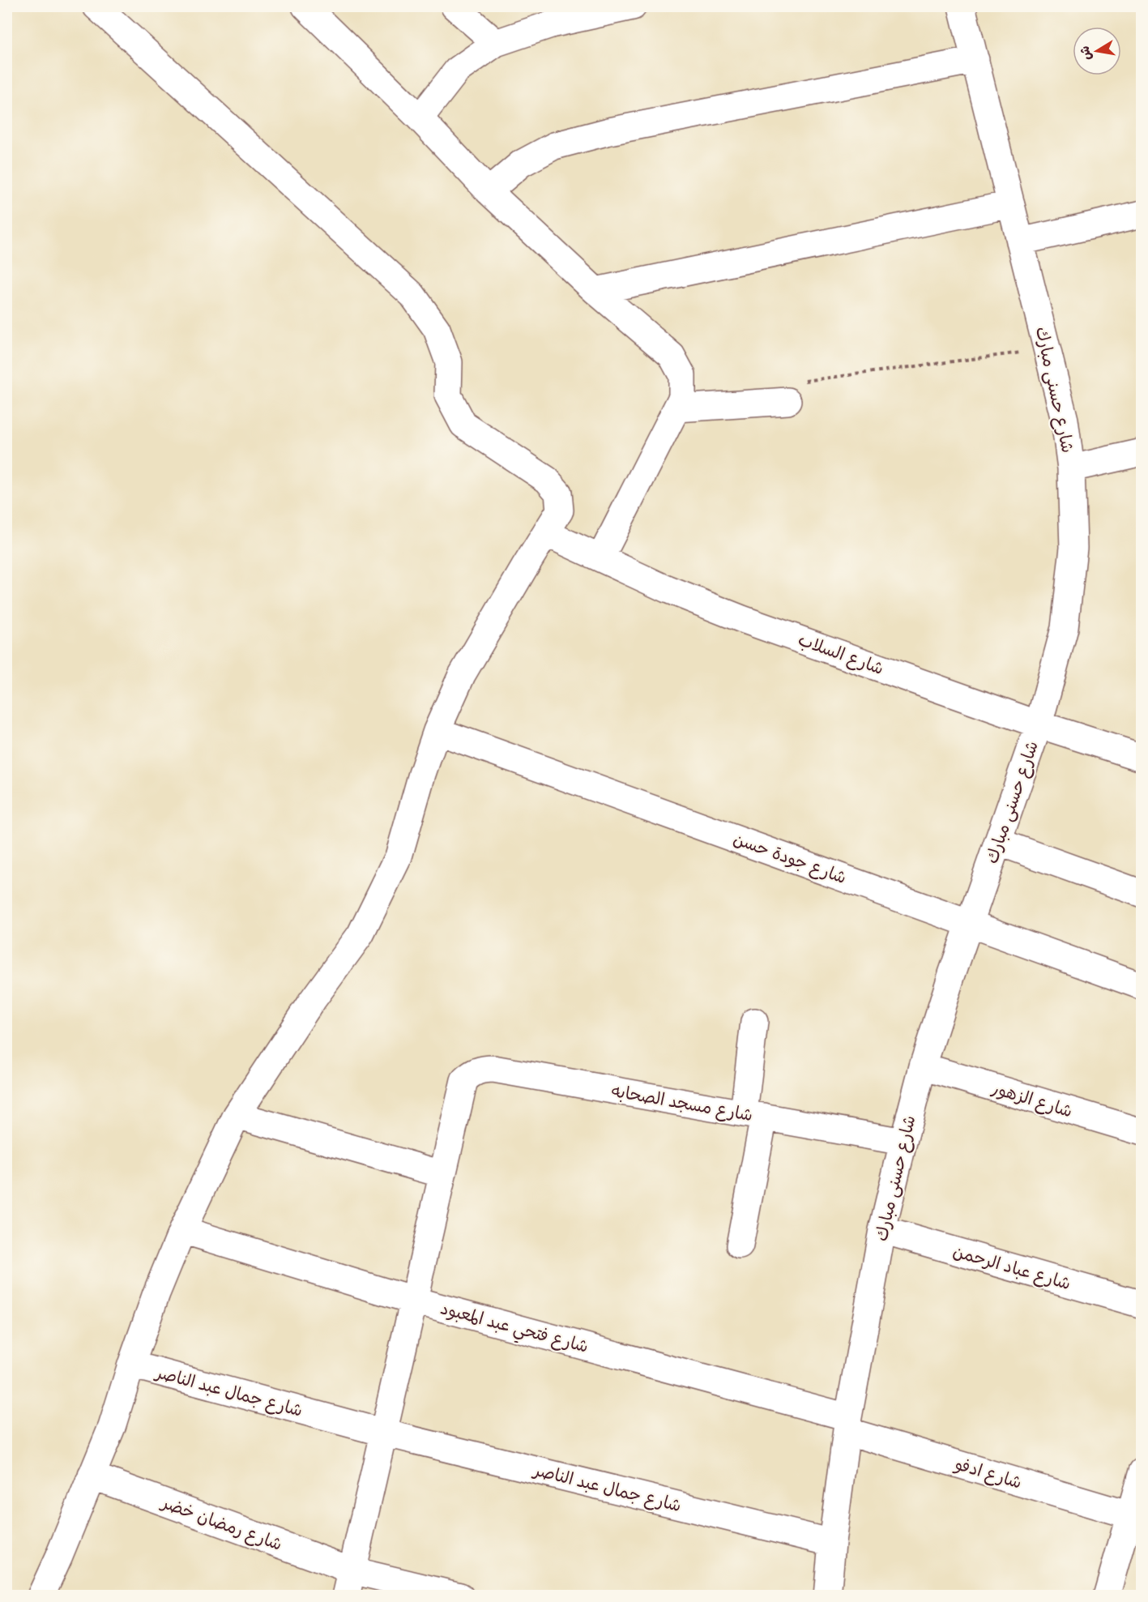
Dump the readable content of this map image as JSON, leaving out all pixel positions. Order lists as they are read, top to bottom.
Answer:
{
  "streets": {
    "street": [
      "شارع حسنى مبارك",
      "شارع السلاب",
      "شارع جودة حسن",
      "شارع الزهور",
      "شارع مسجد الصحابه",
      "شارع عباد الرحمن",
      "شارع فتحي عبد المعبود",
      "شارع جمال عبد الناصر",
      "شارع ادفو",
      "شارع رمضان خضر"
    ]
  },
  "crossings": [
    ["شارع حسنى مبارك", "شارع السلاب"],
    ["شارع حسنى مبارك", "شارع جودة حسن"],
    ["شارع حسنى مبارك", "شارع الزهور"],
    ["شارع حسنى مبارك", "شارع مسجد الصحابه"],
    ["شارع حسنى مبارك", "شارع عباد الرحمن"],
    ["شارع حسنى مبارك", "شارع فتحي عبد المعبود"],
    ["شارع حسنى مبارك", "شارع جمال عبد الناصر"],
    ["شارع حسنى مبارك", "شارع ادفو"],
    ["شارع فتحي عبد المعبود", "شارع ادفو"]
  ],
  "north": "left"
}
